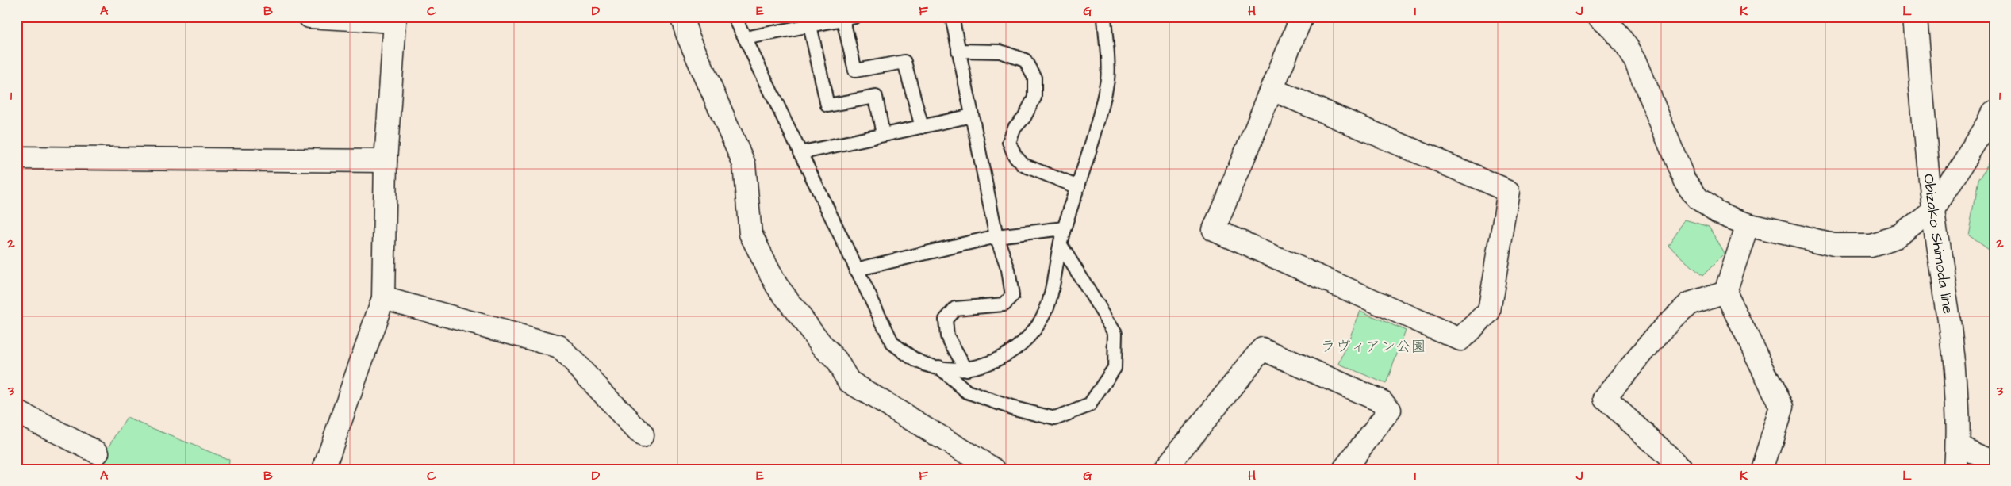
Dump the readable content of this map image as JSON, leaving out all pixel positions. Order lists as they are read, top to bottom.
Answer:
{
  "streets": {
    "street": ["Obizako Shimoda line"]
  },
  "parks": ["ラヴィアン公園"],
  "grid": {
    "columns": [
      "A",
      "B",
      "C",
      "D",
      "E",
      "F",
      "G",
      "H",
      "I",
      "J",
      "K",
      "L"
    ],
    "rows": ["1", "2", "3"]
  }
}
